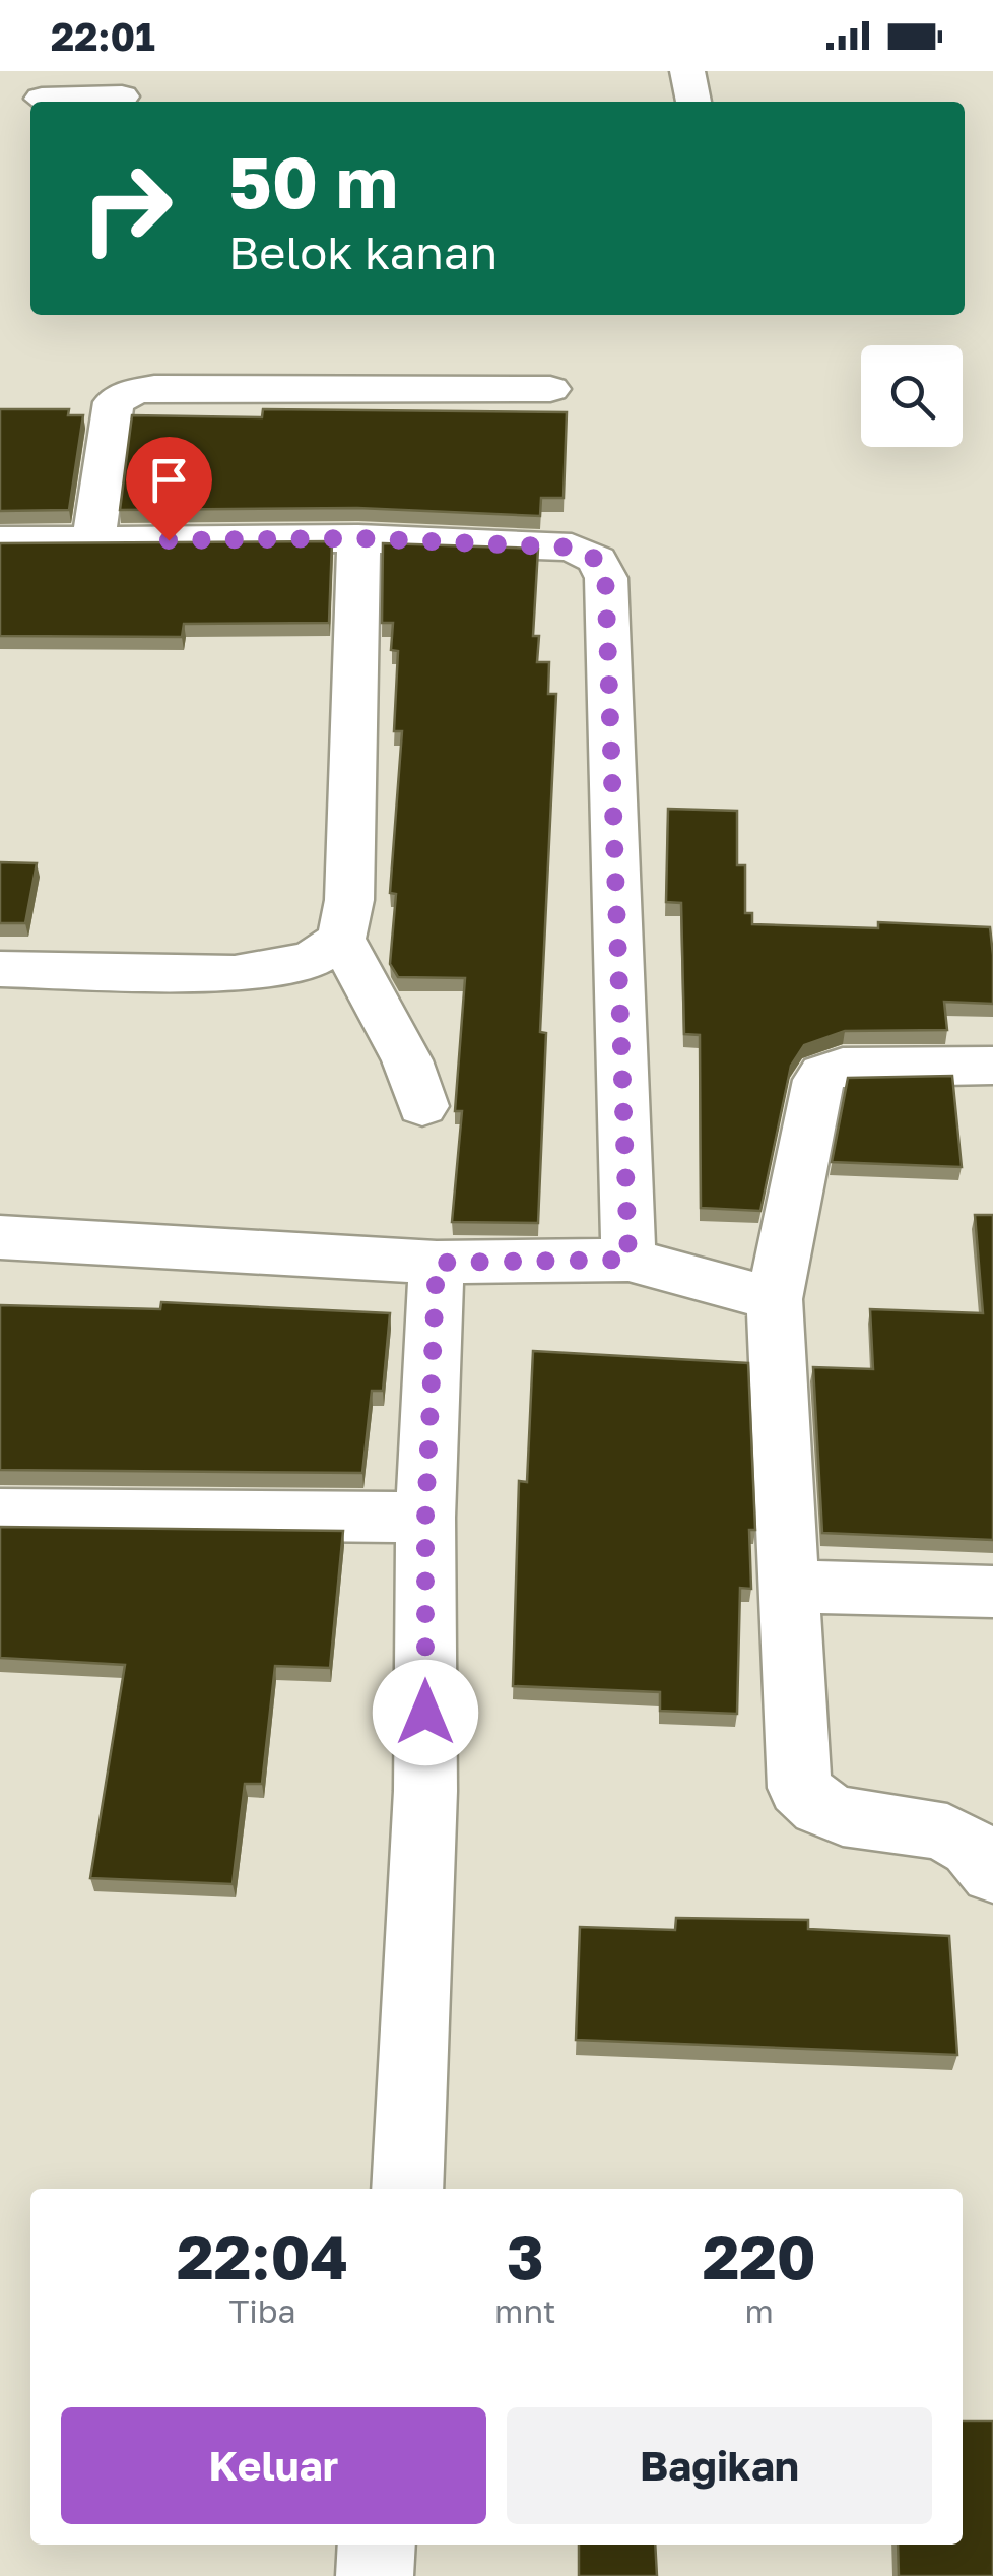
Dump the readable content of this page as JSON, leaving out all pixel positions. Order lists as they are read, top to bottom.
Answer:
{
  "page": {
    "status": "22:01",
    "turn": ["50 m", "Belok kanan"],
    "eta": [
      "22:04",
      "Tiba",
      "3",
      "mnt",
      "220",
      "m"
    ],
    "buttons": ["Keluar", "Bagikan"]
  }
}
